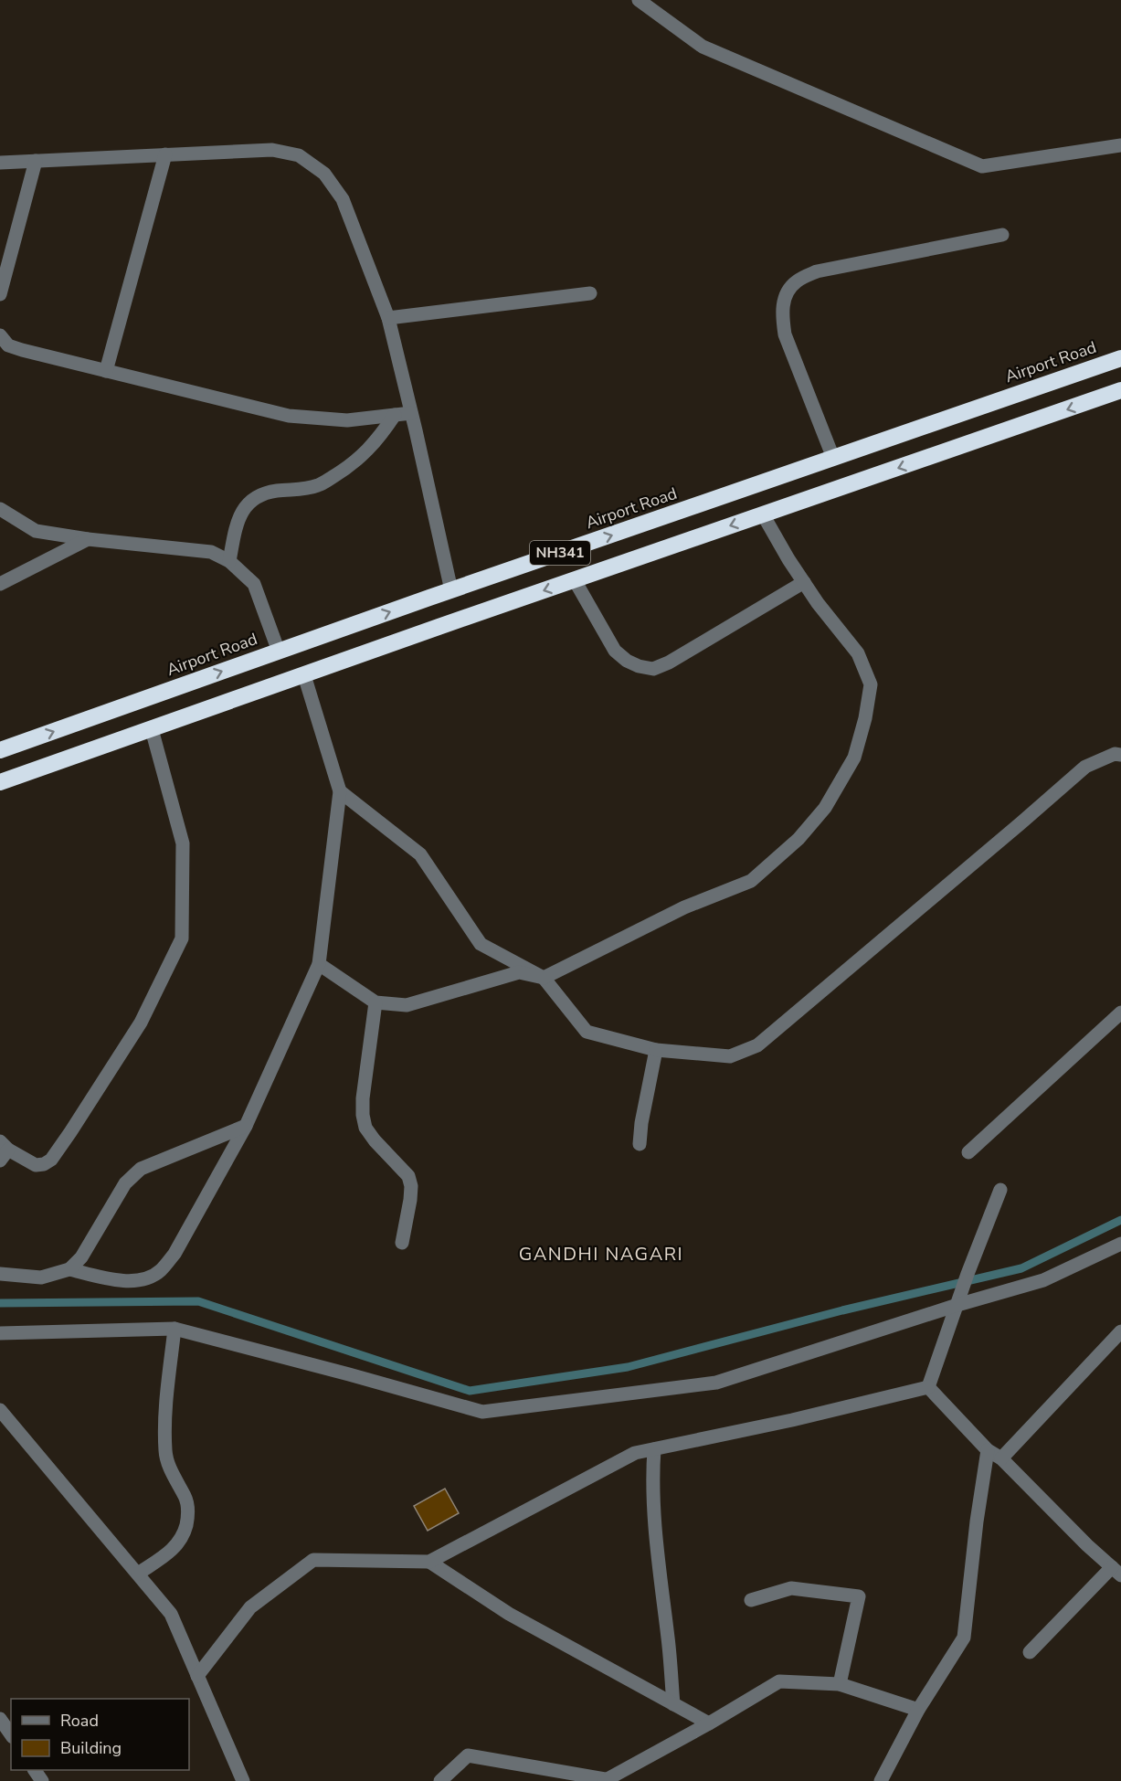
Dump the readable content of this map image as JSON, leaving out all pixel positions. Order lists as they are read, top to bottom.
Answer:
{
  "streets": {
    "highway": ["Airport Road", "NH341"]
  },
  "districts": ["GANDHI NAGARI"],
  "legend": ["Road", "Building"]
}
